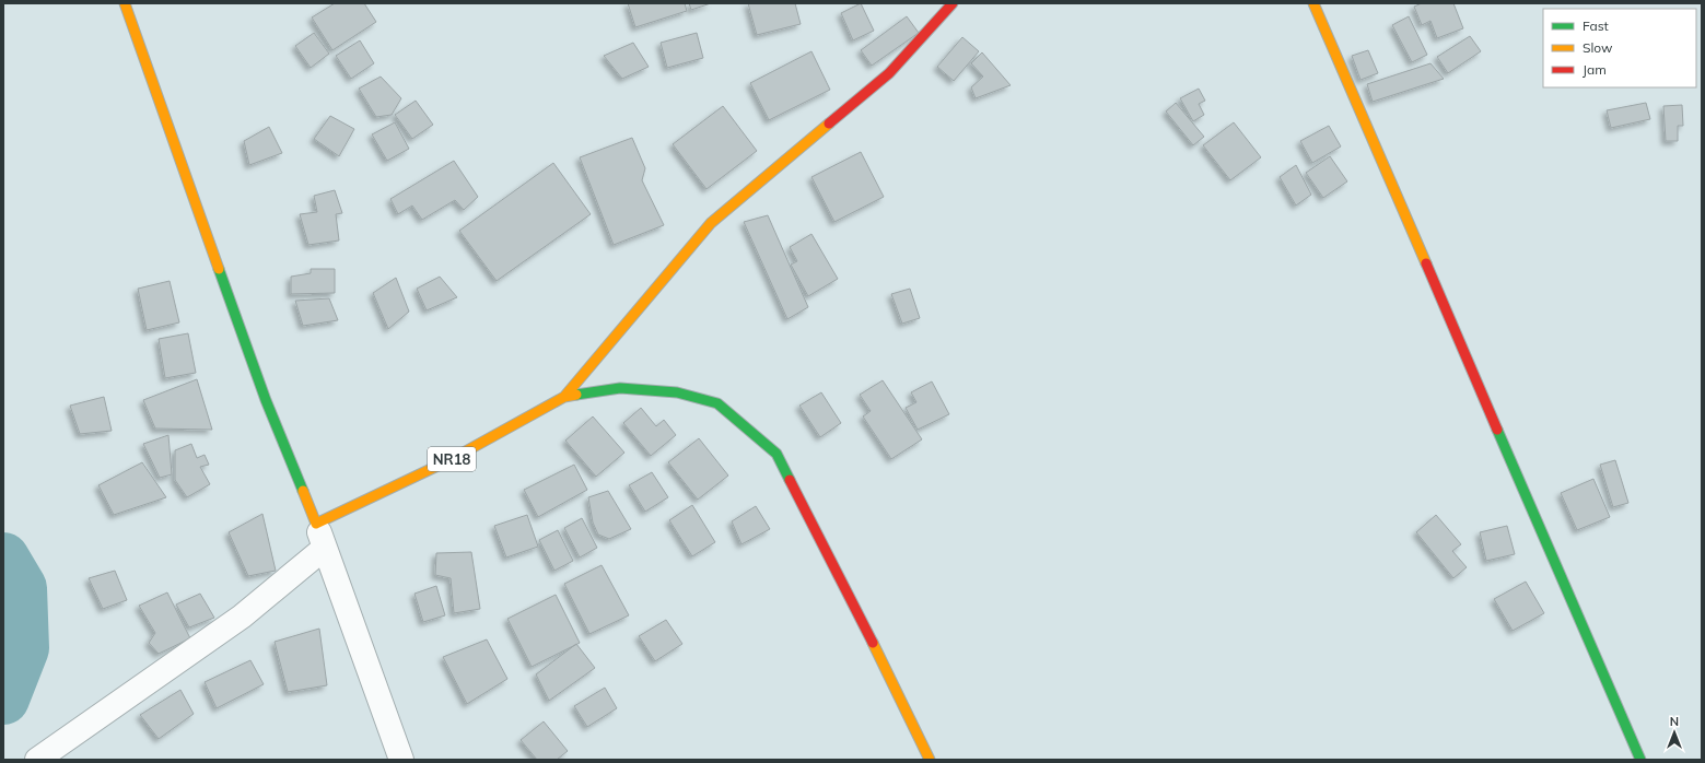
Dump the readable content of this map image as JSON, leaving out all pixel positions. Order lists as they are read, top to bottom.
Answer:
{
  "streets": {
    "main road": ["NR18"]
  },
  "legend": ["Fast", "Slow", "Jam"],
  "north": "top"
}
